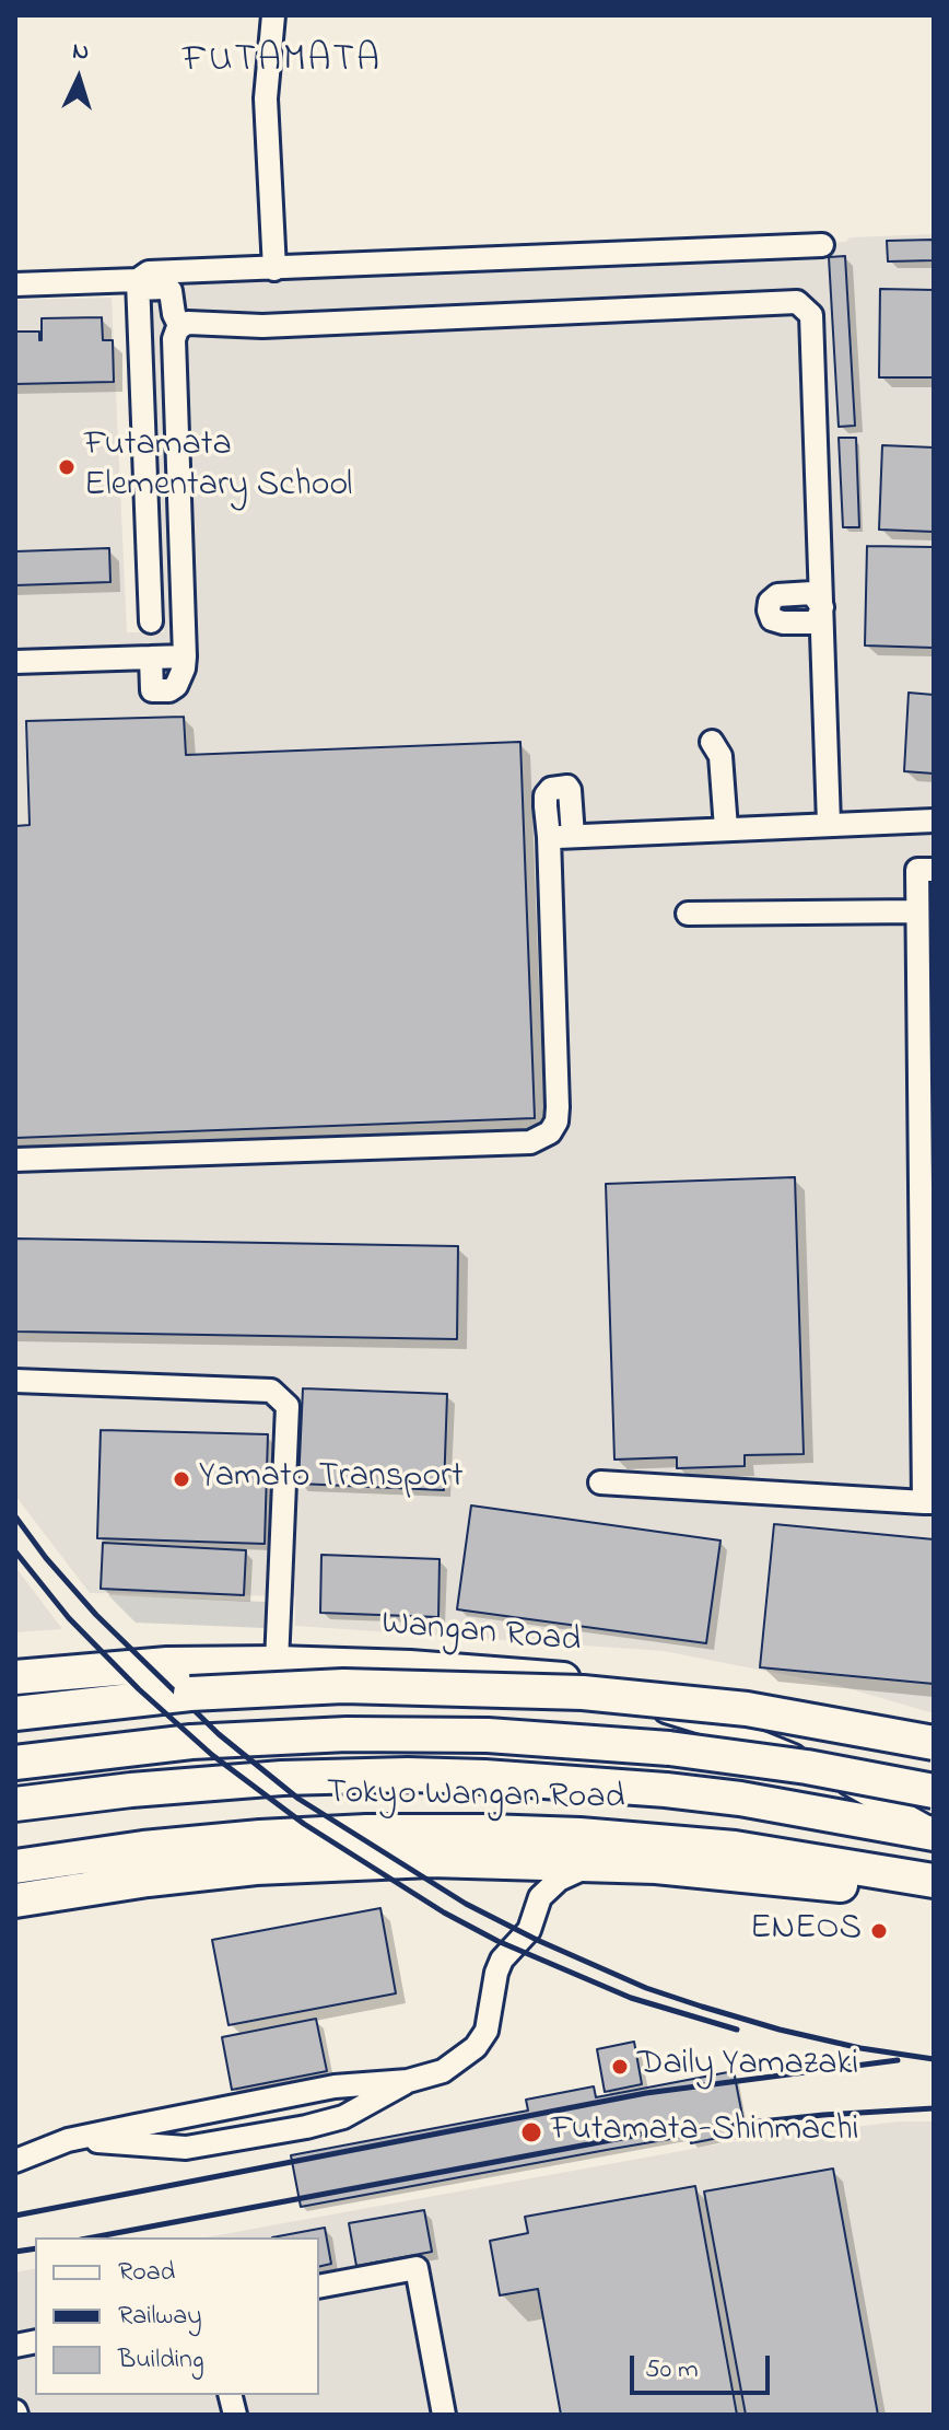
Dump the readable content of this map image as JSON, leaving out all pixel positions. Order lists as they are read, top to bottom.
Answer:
{
  "streets": {
    "highway": ["Wangan Road", "Tokyo Wangan Road"]
  },
  "districts": ["FUTAMATA"],
  "places": [
    "Futamata Elementary School",
    "Yamato Transport",
    "ENEOS",
    "Daily Yamazaki",
    "Futamata-Shinmachi"
  ],
  "legend": ["Road", "Railway", "Building"],
  "scale_bar": "50 m",
  "north": "top"
}
